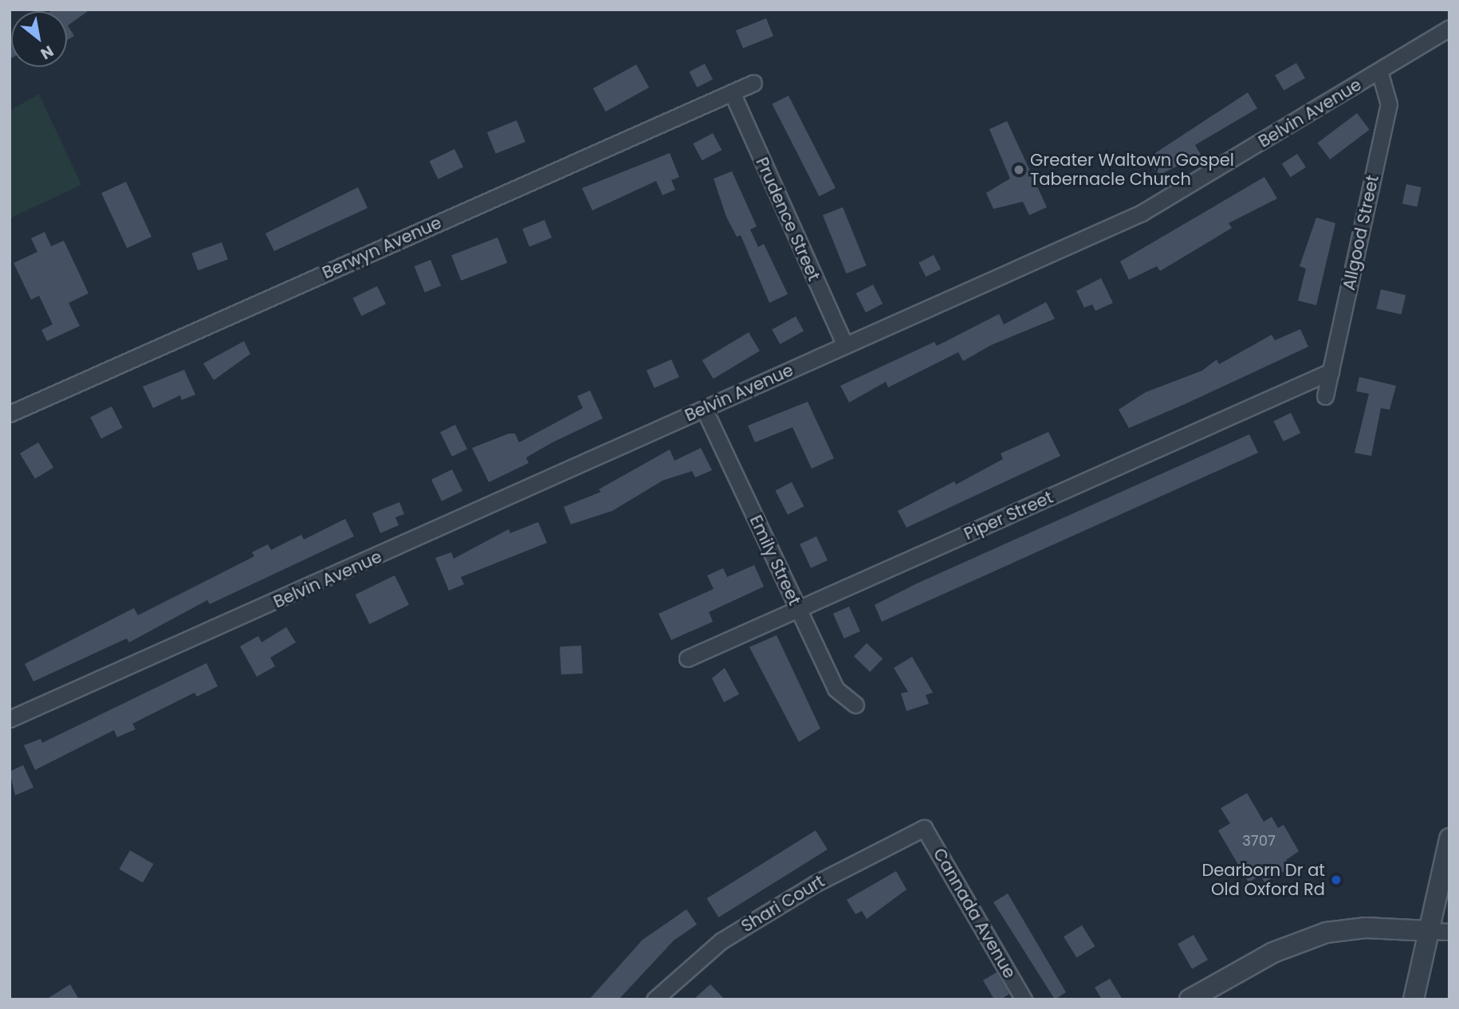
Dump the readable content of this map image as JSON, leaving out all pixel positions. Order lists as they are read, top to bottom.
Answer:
{
  "streets": {
    "street": [
      "Belvin Avenue",
      "Prudence Street",
      "Allgood Street",
      "Berwyn Avenue",
      "Piper Street",
      "Emily Street",
      "Shari Court",
      "Cannada Avenue"
    ]
  },
  "crossings": [
    ["Belvin Avenue", "Prudence Street"],
    ["Belvin Avenue", "Allgood Street"],
    ["Belvin Avenue", "Emily Street"],
    ["Prudence Street", "Berwyn Avenue"],
    ["Allgood Street", "Piper Street"],
    ["Piper Street", "Emily Street"],
    ["Shari Court", "Cannada Avenue"]
  ],
  "places": ["Greater Waltown Gospel Tabernacle Church", "Dearborn Dr at Old Oxford Rd"],
  "house_numbers": ["3707"],
  "north": "bottom right"
}
